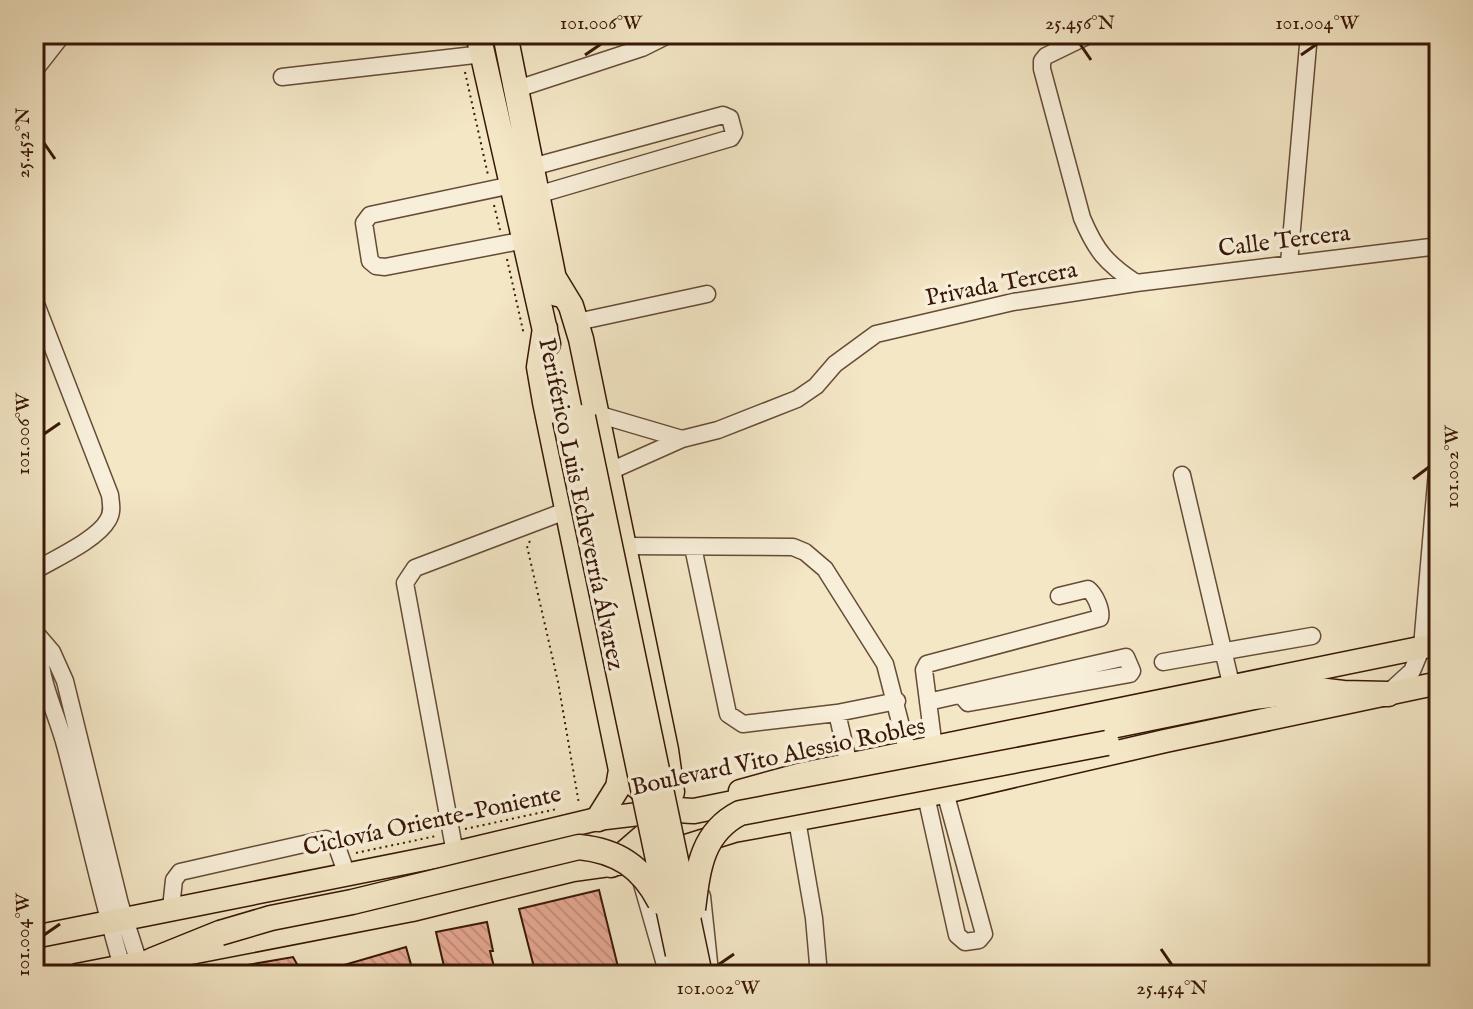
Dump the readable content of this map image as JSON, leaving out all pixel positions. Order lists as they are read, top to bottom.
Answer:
{
  "streets": {
    "highway": ["Periférico Luis Echeverría Álvarez"],
    "main road": ["Boulevard Vito Alessio Robles"],
    "street": ["Calle Tercera", "Privada Tercera"],
    "path": ["Ciclovía Oriente-Poniente"]
  },
  "crossings": [
    ["Calle Tercera", "Privada Tercera"],
    ["Boulevard Vito Alessio Robles", "Ciclovía Oriente-Poniente"]
  ],
  "coordinates": [
    "101.006°W",
    "25.456°N",
    "101.004°W",
    "25.452°N",
    "101.002°W",
    "25.454°N"
  ]
}
